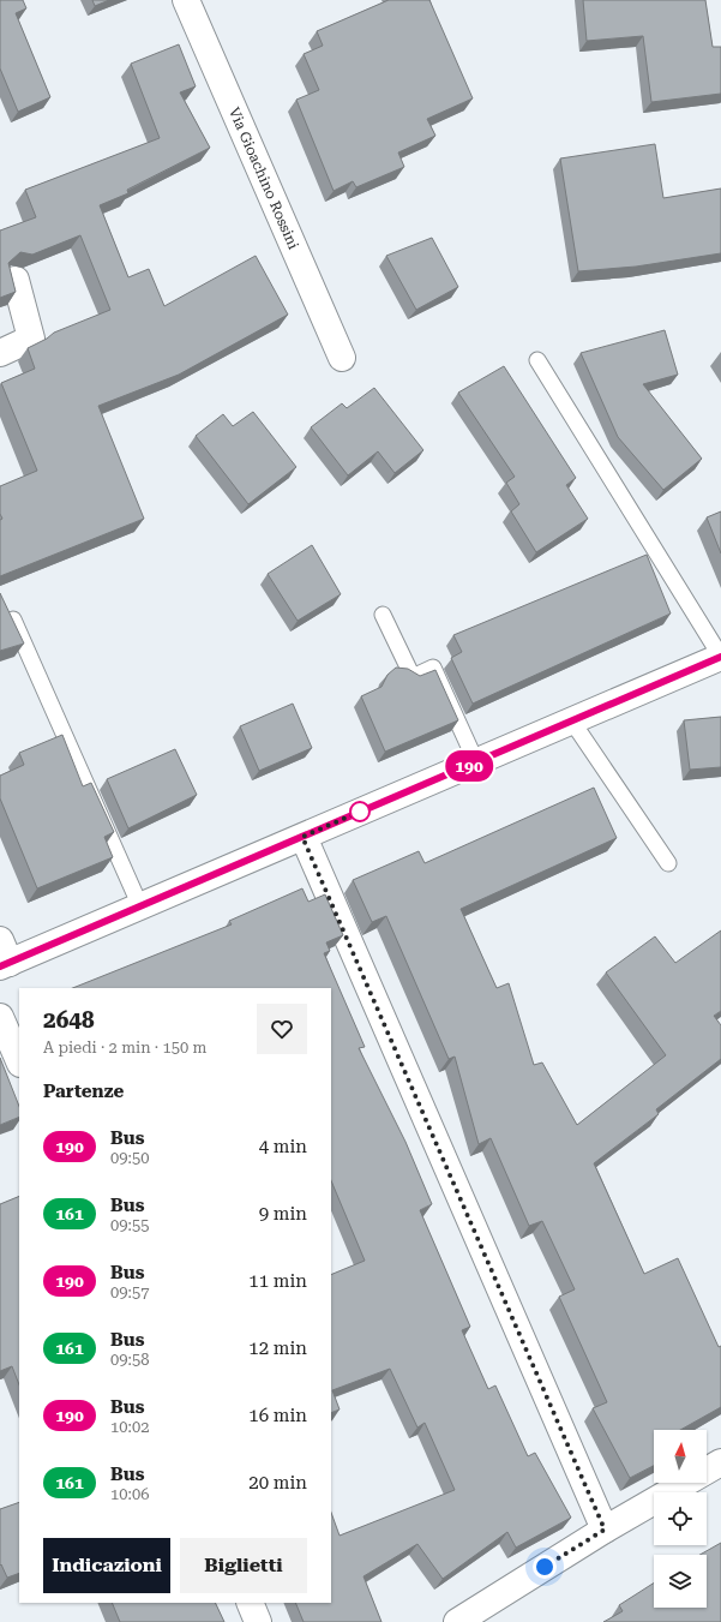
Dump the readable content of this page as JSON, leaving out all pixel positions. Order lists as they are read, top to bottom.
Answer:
{
  "streets": {
    "street": ["Via Gioachino Rossini"]
  },
  "lines": ["bus line 190"],
  "north": "top",
  "page": {
    "on_map": "190",
    "heading": [
      ["2648", "A piedi · 2 min · 150 m"],
      "Partenze"
    ],
    "list": [
      {
        "mark": "190",
        "name": "Bus",
        "note": "09:50",
        "value": "4 min"
      },
      {
        "mark": "161",
        "name": "Bus",
        "note": "09:55",
        "value": "9 min"
      },
      {
        "mark": "190",
        "name": "Bus",
        "note": "09:57",
        "value": "11 min"
      },
      {
        "mark": "161",
        "name": "Bus",
        "note": "09:58",
        "value": "12 min"
      },
      {
        "mark": "190",
        "name": "Bus",
        "note": "10:02",
        "value": "16 min"
      },
      {
        "mark": "161",
        "name": "Bus",
        "note": "10:06",
        "value": "20 min"
      }
    ],
    "buttons": ["Indicazioni", "Biglietti"]
  }
}
